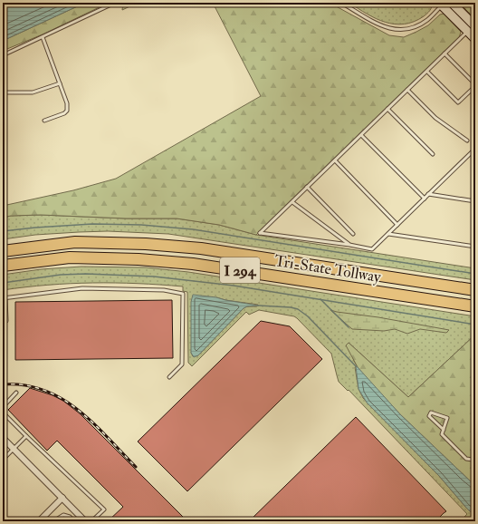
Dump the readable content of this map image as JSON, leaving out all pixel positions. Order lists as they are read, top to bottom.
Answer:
{
  "streets": {
    "highway": ["Tri-State Tollway", "I 294"]
  }
}
